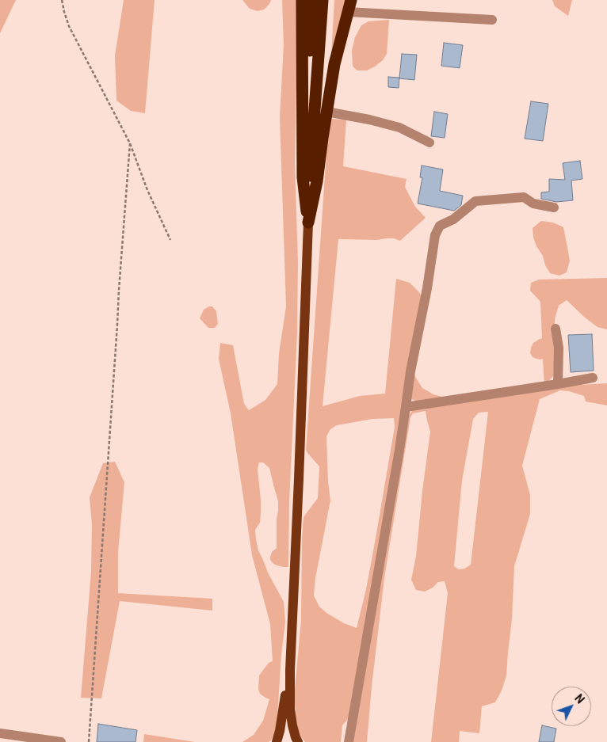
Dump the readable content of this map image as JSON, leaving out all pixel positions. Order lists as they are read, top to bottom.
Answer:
{
  "north": "top right"
}
